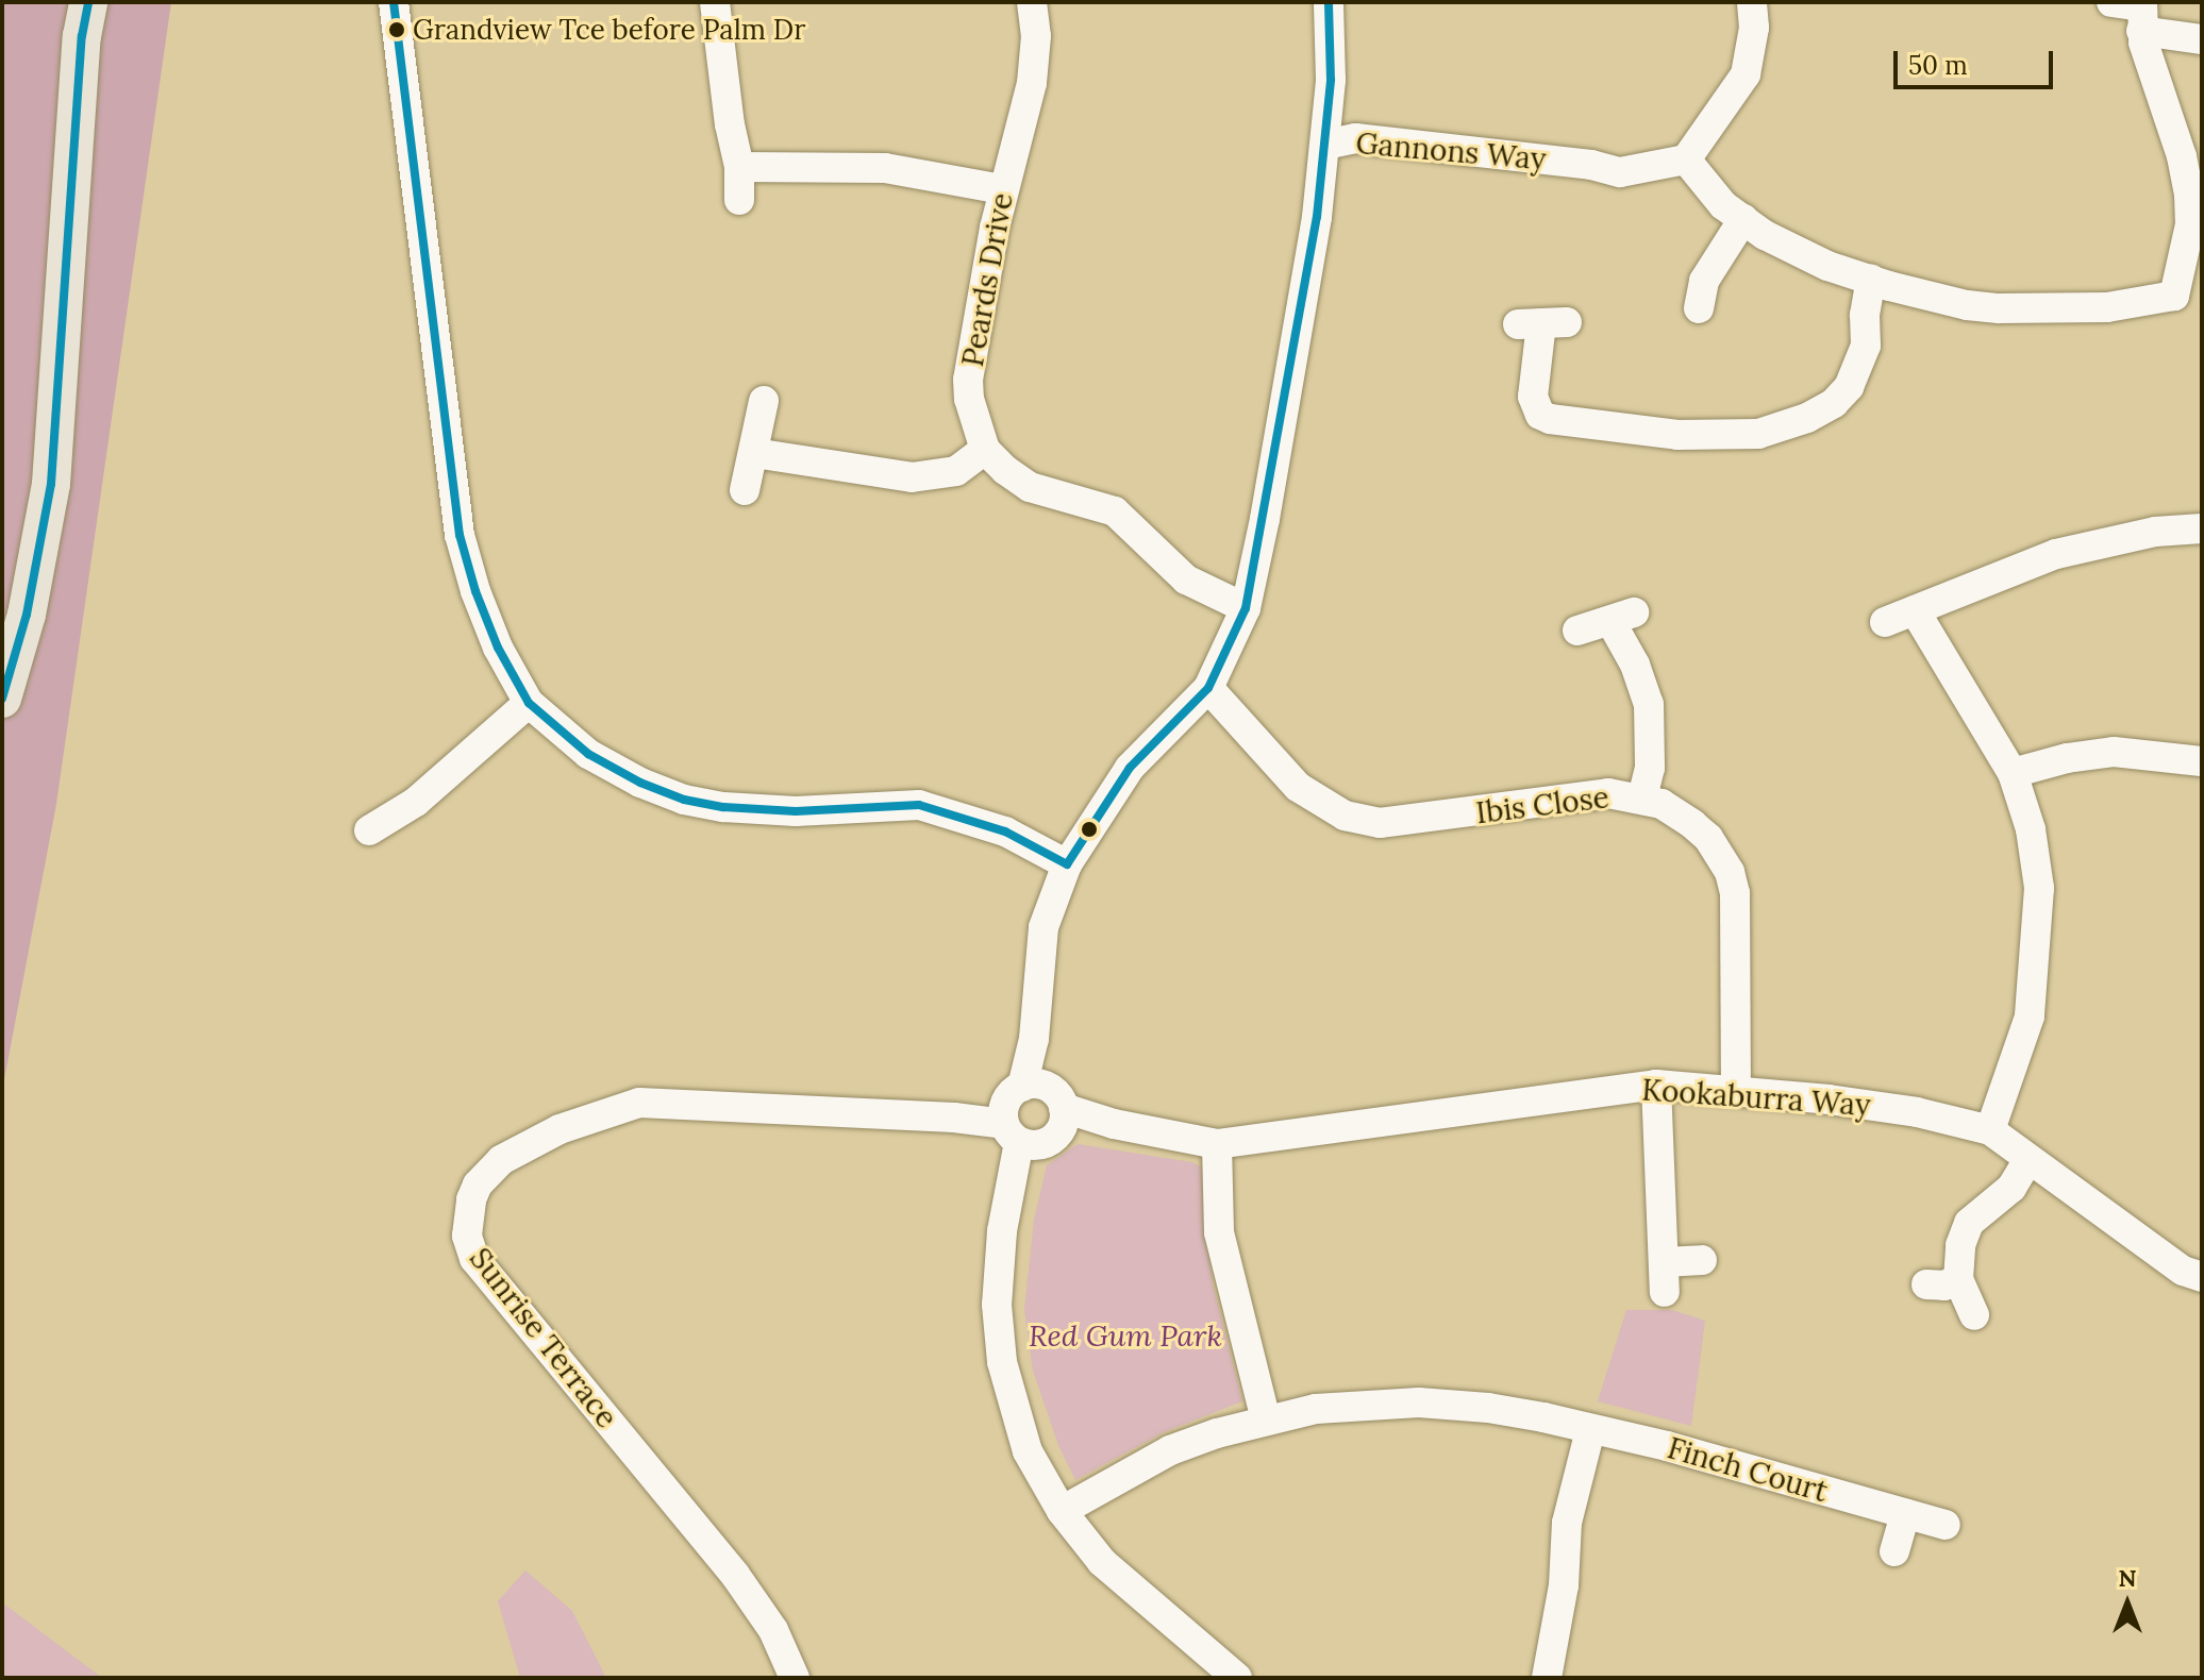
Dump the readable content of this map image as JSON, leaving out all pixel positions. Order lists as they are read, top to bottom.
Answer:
{
  "streets": {
    "street": [
      "Gannons Way",
      "Peards Drive",
      "Ibis Close",
      "Kookaburra Way",
      "Sunrise Terrace",
      "Finch Court"
    ]
  },
  "crossings": [
    ["Ibis Close", "Kookaburra Way"],
    ["Kookaburra Way", "Sunrise Terrace"]
  ],
  "parks": ["Red Gum Park"],
  "places": ["Grandview Tce before Palm Dr"],
  "scale_bar": "50 m",
  "north": "top"
}
